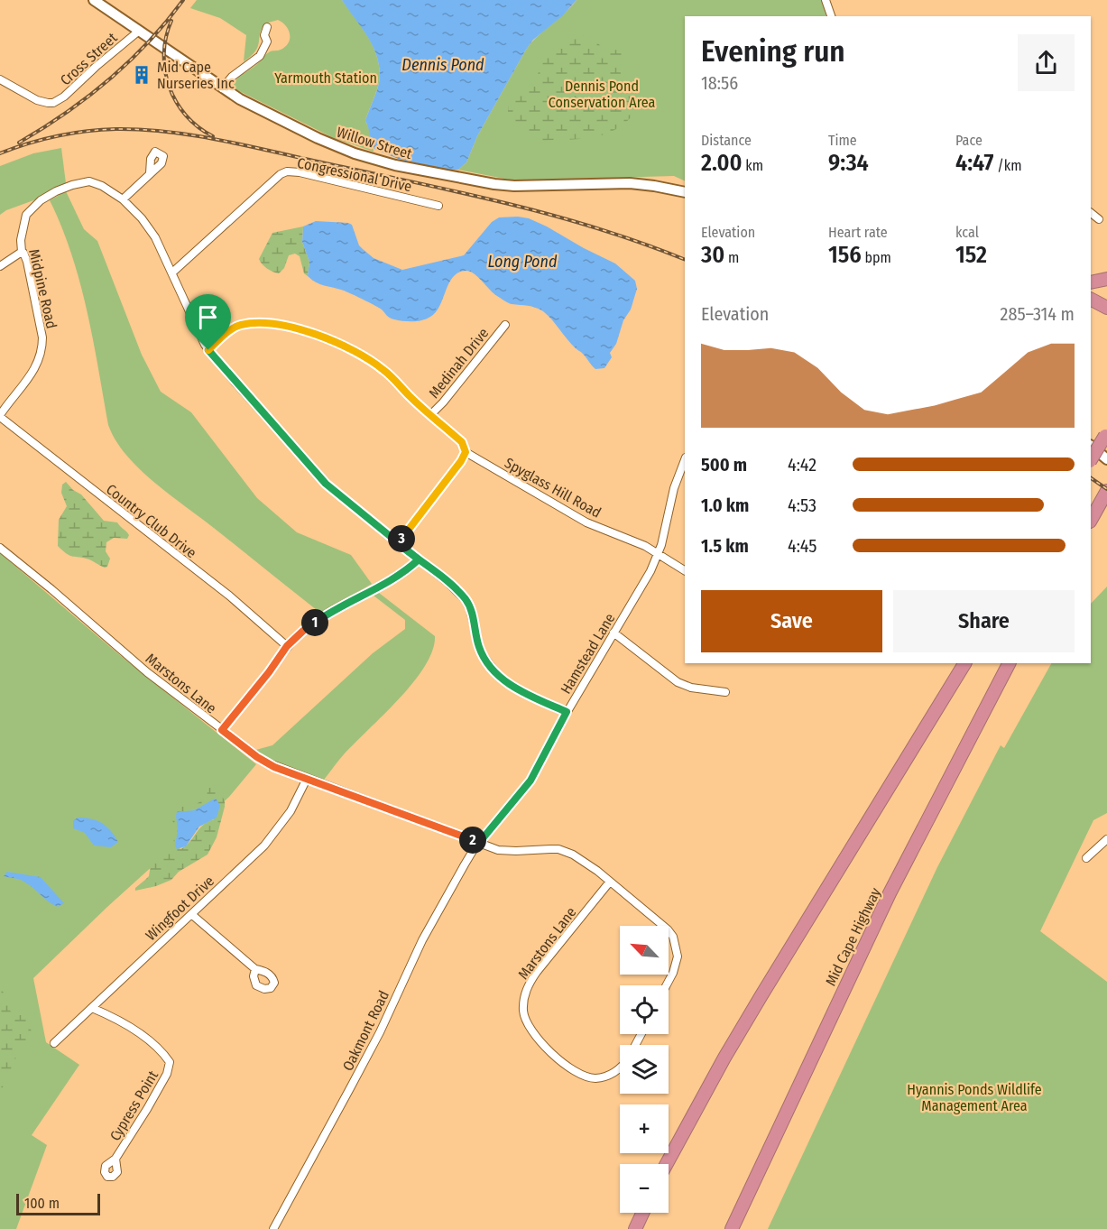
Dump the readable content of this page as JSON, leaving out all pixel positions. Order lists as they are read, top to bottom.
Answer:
{
  "streets": {
    "highway": ["Mid Cape Highway"],
    "main road": ["Willow Street"],
    "street": [
      "Cross Street",
      "Congressional Drive",
      "Midpine Road",
      "Medinah Drive",
      "Spyglass Hill Road",
      "Country Club Drive",
      "Hamstead Lane",
      "Marstons Lane",
      "Wingfoot Drive",
      "Oakmont Road",
      "Cypress Point"
    ]
  },
  "crossings": [
    ["Cross Street", "Willow Street"],
    ["Congressional Drive", "Midpine Road"],
    ["Midpine Road", "Country Club Drive"],
    ["Midpine Road", "Hamstead Lane"],
    ["Spyglass Hill Road", "Hamstead Lane"],
    ["Hamstead Lane", "Marstons Lane"],
    ["Hamstead Lane", "Oakmont Road"],
    ["Marstons Lane", "Wingfoot Drive"],
    ["Marstons Lane", "Oakmont Road"],
    ["Wingfoot Drive", "Cypress Point"]
  ],
  "water": ["Dennis Pond", "Long Pond"],
  "parks": ["Yarmouth Station", "Dennis Pond Conservation Area", "Hyannis Ponds Wildlife Management Area"],
  "places": {
    "building": ["Mid Cape Nurseries Inc"]
  },
  "scale_bar": "100 m",
  "north": "top left",
  "page": {
    "heading": ["Evening run", "18:56"],
    "stats": [
      ["Distance", "2.00 km"],
      ["Time", "9:34"],
      ["Pace", "4:47 /km"],
      ["Elevation", "30 m"],
      ["Heart rate", "156 bpm"],
      ["kcal", "152"]
    ],
    "chart": ["Elevation", "285–314 m"],
    "list": [
      {
        "name": "500 m",
        "note": "4:42"
      },
      {
        "name": "1.0 km",
        "note": "4:53"
      },
      {
        "name": "1.5 km",
        "note": "4:45"
      }
    ],
    "pins": ["3", "1", "2"],
    "buttons": ["Save", "Share"],
    "map_buttons": ["+", "−"],
    "scale": "100 m"
  }
}
